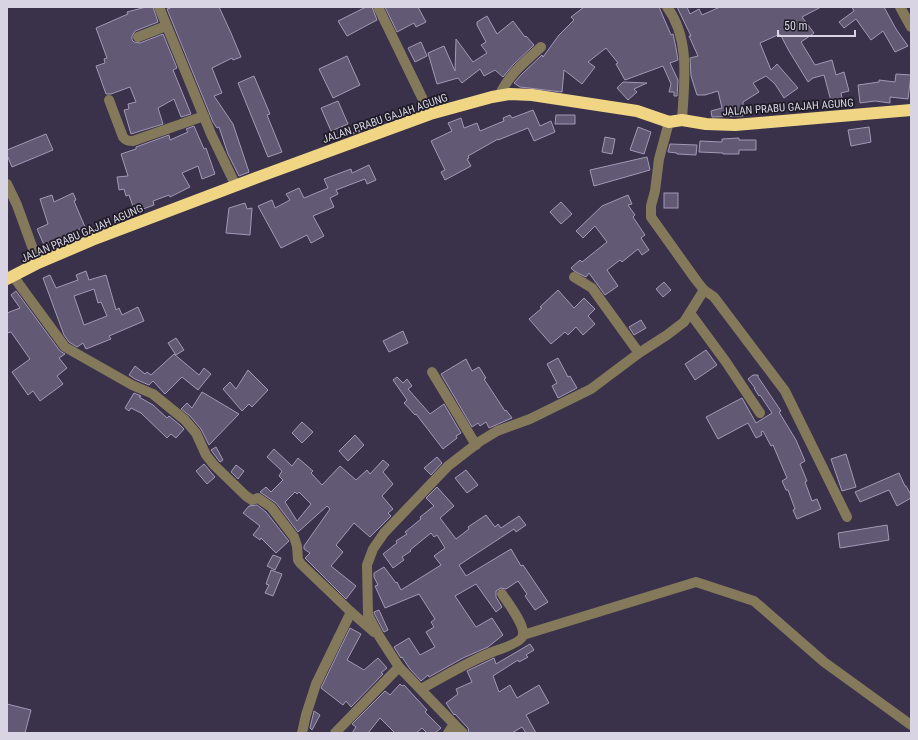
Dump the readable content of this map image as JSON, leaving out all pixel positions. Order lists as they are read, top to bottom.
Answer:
{
  "streets": {
    "highway": ["JALAN PRABU GAJAH AGUNG"]
  },
  "scale_bar": "50 m"
}
